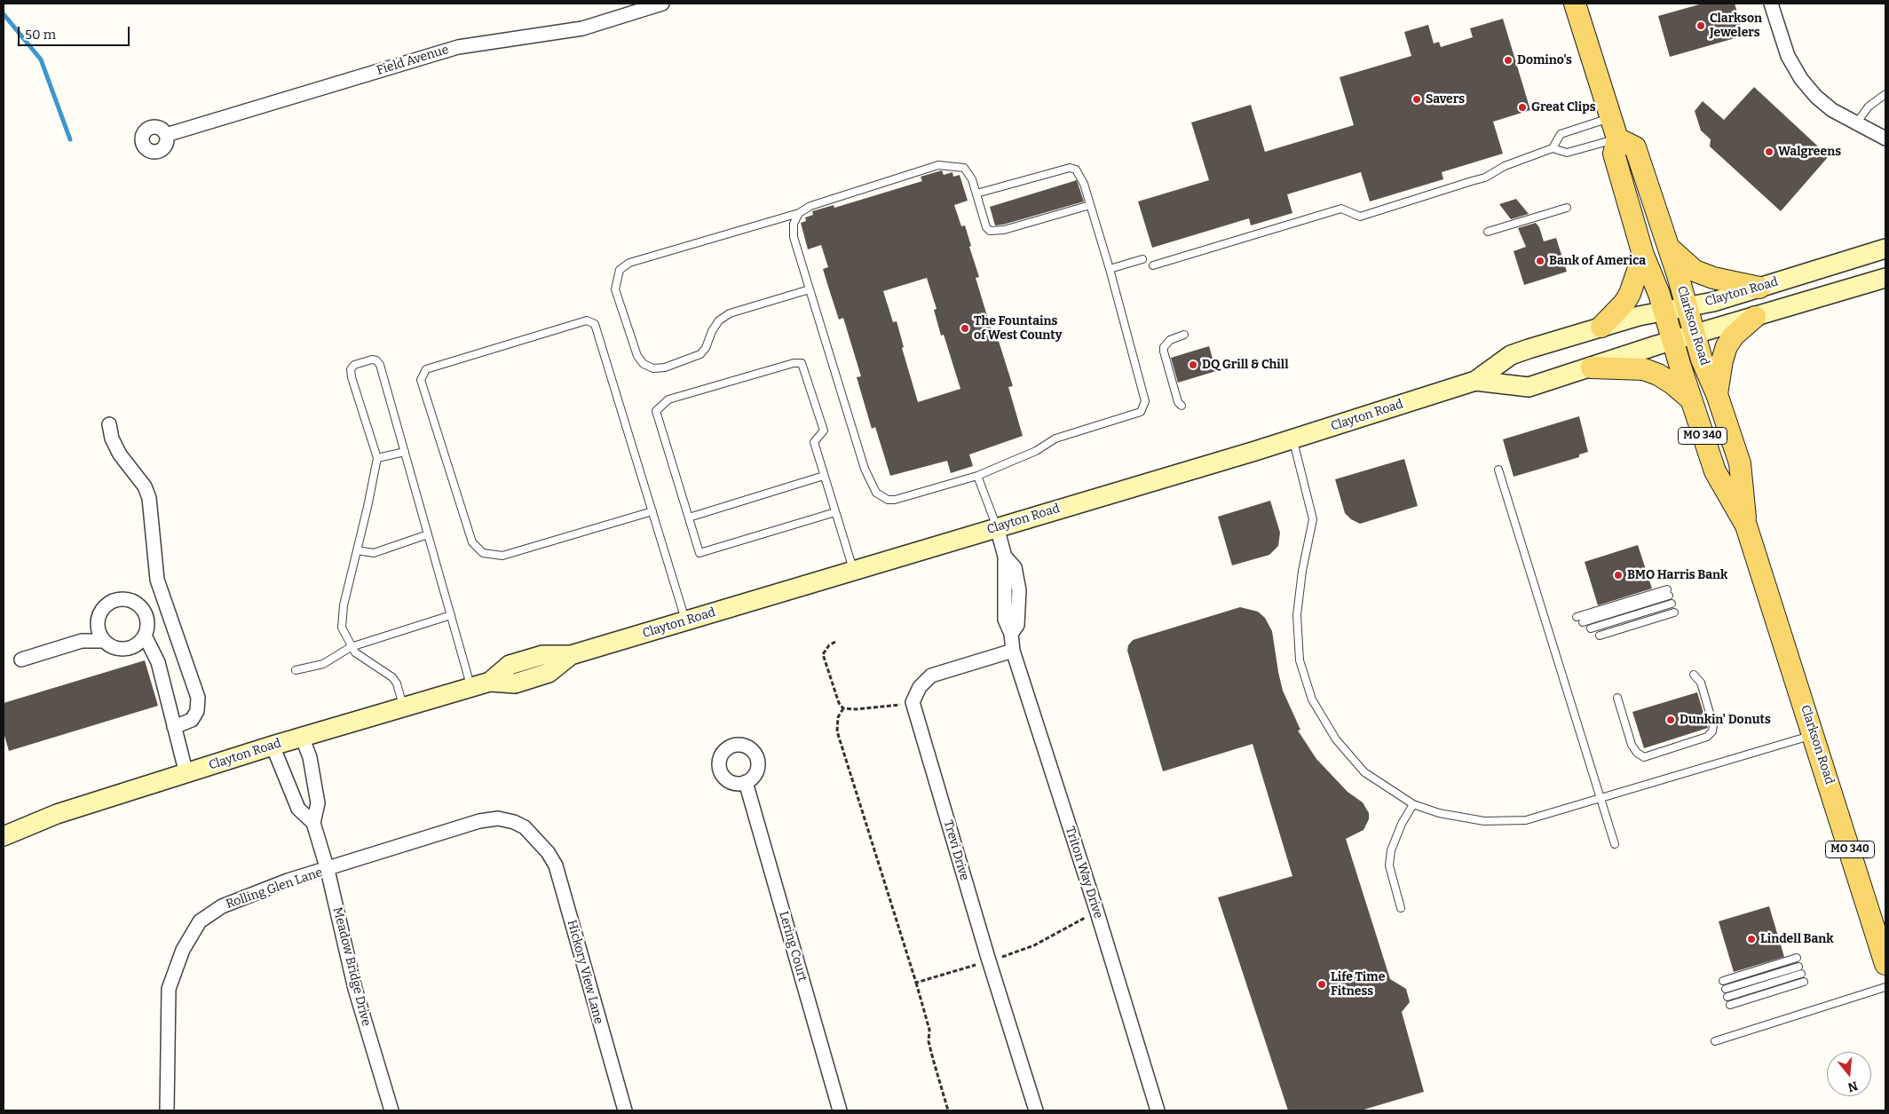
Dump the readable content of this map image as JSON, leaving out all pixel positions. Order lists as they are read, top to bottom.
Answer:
{
  "streets": {
    "main road": ["Clayton Road", "Clarkson Road", "MO 340"],
    "street": [
      "Field Avenue",
      "Trevi Drive",
      "Triton Way Drive",
      "Rolling Glen Lane",
      "Lering Court",
      "Meadow Bridge Drive",
      "Hickory View Lane"
    ]
  },
  "crossings": [
    ["Clayton Road", "Clarkson Road"],
    ["Clayton Road", "Triton Way Drive"],
    ["Clayton Road", "Meadow Bridge Drive"],
    ["Trevi Drive", "Triton Way Drive"],
    ["Rolling Glen Lane", "Meadow Bridge Drive"],
    ["Rolling Glen Lane", "Hickory View Lane"]
  ],
  "places": [
    "Clarkson Jewelers",
    "Domino's",
    "Savers",
    "Great Clips",
    "Walgreens",
    "Bank of America",
    "The Fountains of West County",
    "DQ Grill & Chill",
    "BMO Harris Bank",
    "Dunkin' Donuts",
    "Lindell Bank",
    "Life Time Fitness"
  ],
  "scale_bar": "50 m",
  "north": "bottom"
}
